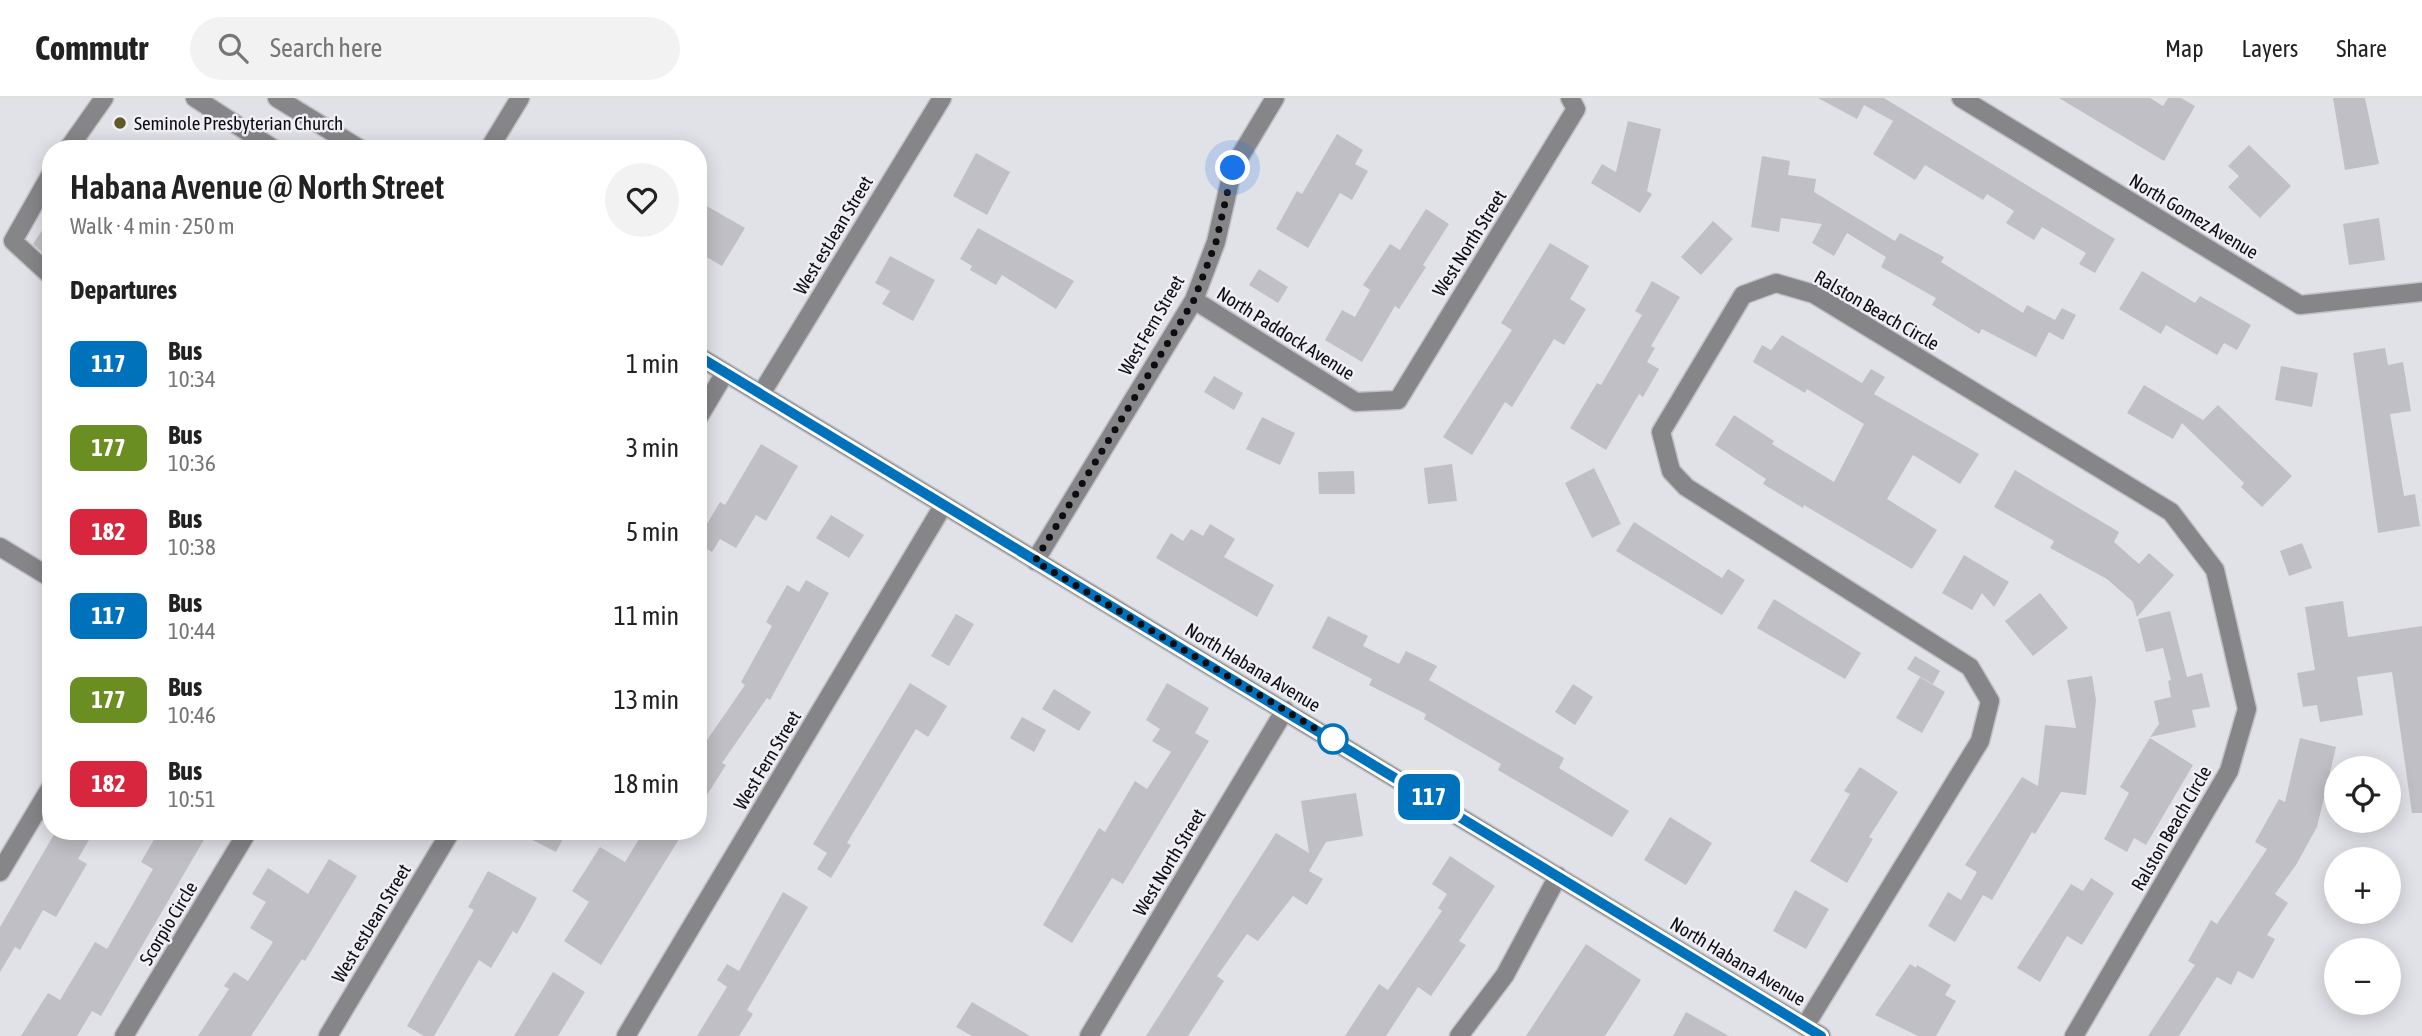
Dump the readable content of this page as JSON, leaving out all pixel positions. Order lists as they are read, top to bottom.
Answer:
{
  "streets": {
    "street": [
      "North Gomez Avenue",
      "West estJean Street",
      "West North Street",
      "Ralston Beach Circle",
      "West Fern Street",
      "North Paddock Avenue",
      "North Habana Avenue",
      "Scorpio Circle"
    ]
  },
  "crossings": [
    ["West estJean Street", "North Habana Avenue"],
    ["West North Street", "North Paddock Avenue"],
    ["West North Street", "North Habana Avenue"],
    ["Ralston Beach Circle", "North Habana Avenue"],
    ["West Fern Street", "North Paddock Avenue"],
    ["West Fern Street", "North Habana Avenue"]
  ],
  "places": ["Seminole Presbyterian Church"],
  "lines": ["bus line 117"],
  "page": {
    "header": "Commutr",
    "search": "Search here",
    "nav": ["Map", "Layers", "Share"],
    "on_map": "117",
    "heading": [
      ["Habana Avenue @ North Street", "Walk · 4 min · 250 m"],
      "Departures"
    ],
    "list": [
      {
        "mark": "117",
        "name": "Bus",
        "note": "10:34",
        "value": "1 min"
      },
      {
        "mark": "177",
        "name": "Bus",
        "note": "10:36",
        "value": "3 min"
      },
      {
        "mark": "182",
        "name": "Bus",
        "note": "10:38",
        "value": "5 min"
      },
      {
        "mark": "117",
        "name": "Bus",
        "note": "10:44",
        "value": "11 min"
      },
      {
        "mark": "177",
        "name": "Bus",
        "note": "10:46",
        "value": "13 min"
      },
      {
        "mark": "182",
        "name": "Bus",
        "note": "10:51",
        "value": "18 min"
      }
    ],
    "map_buttons": ["+", "−"]
  }
}
